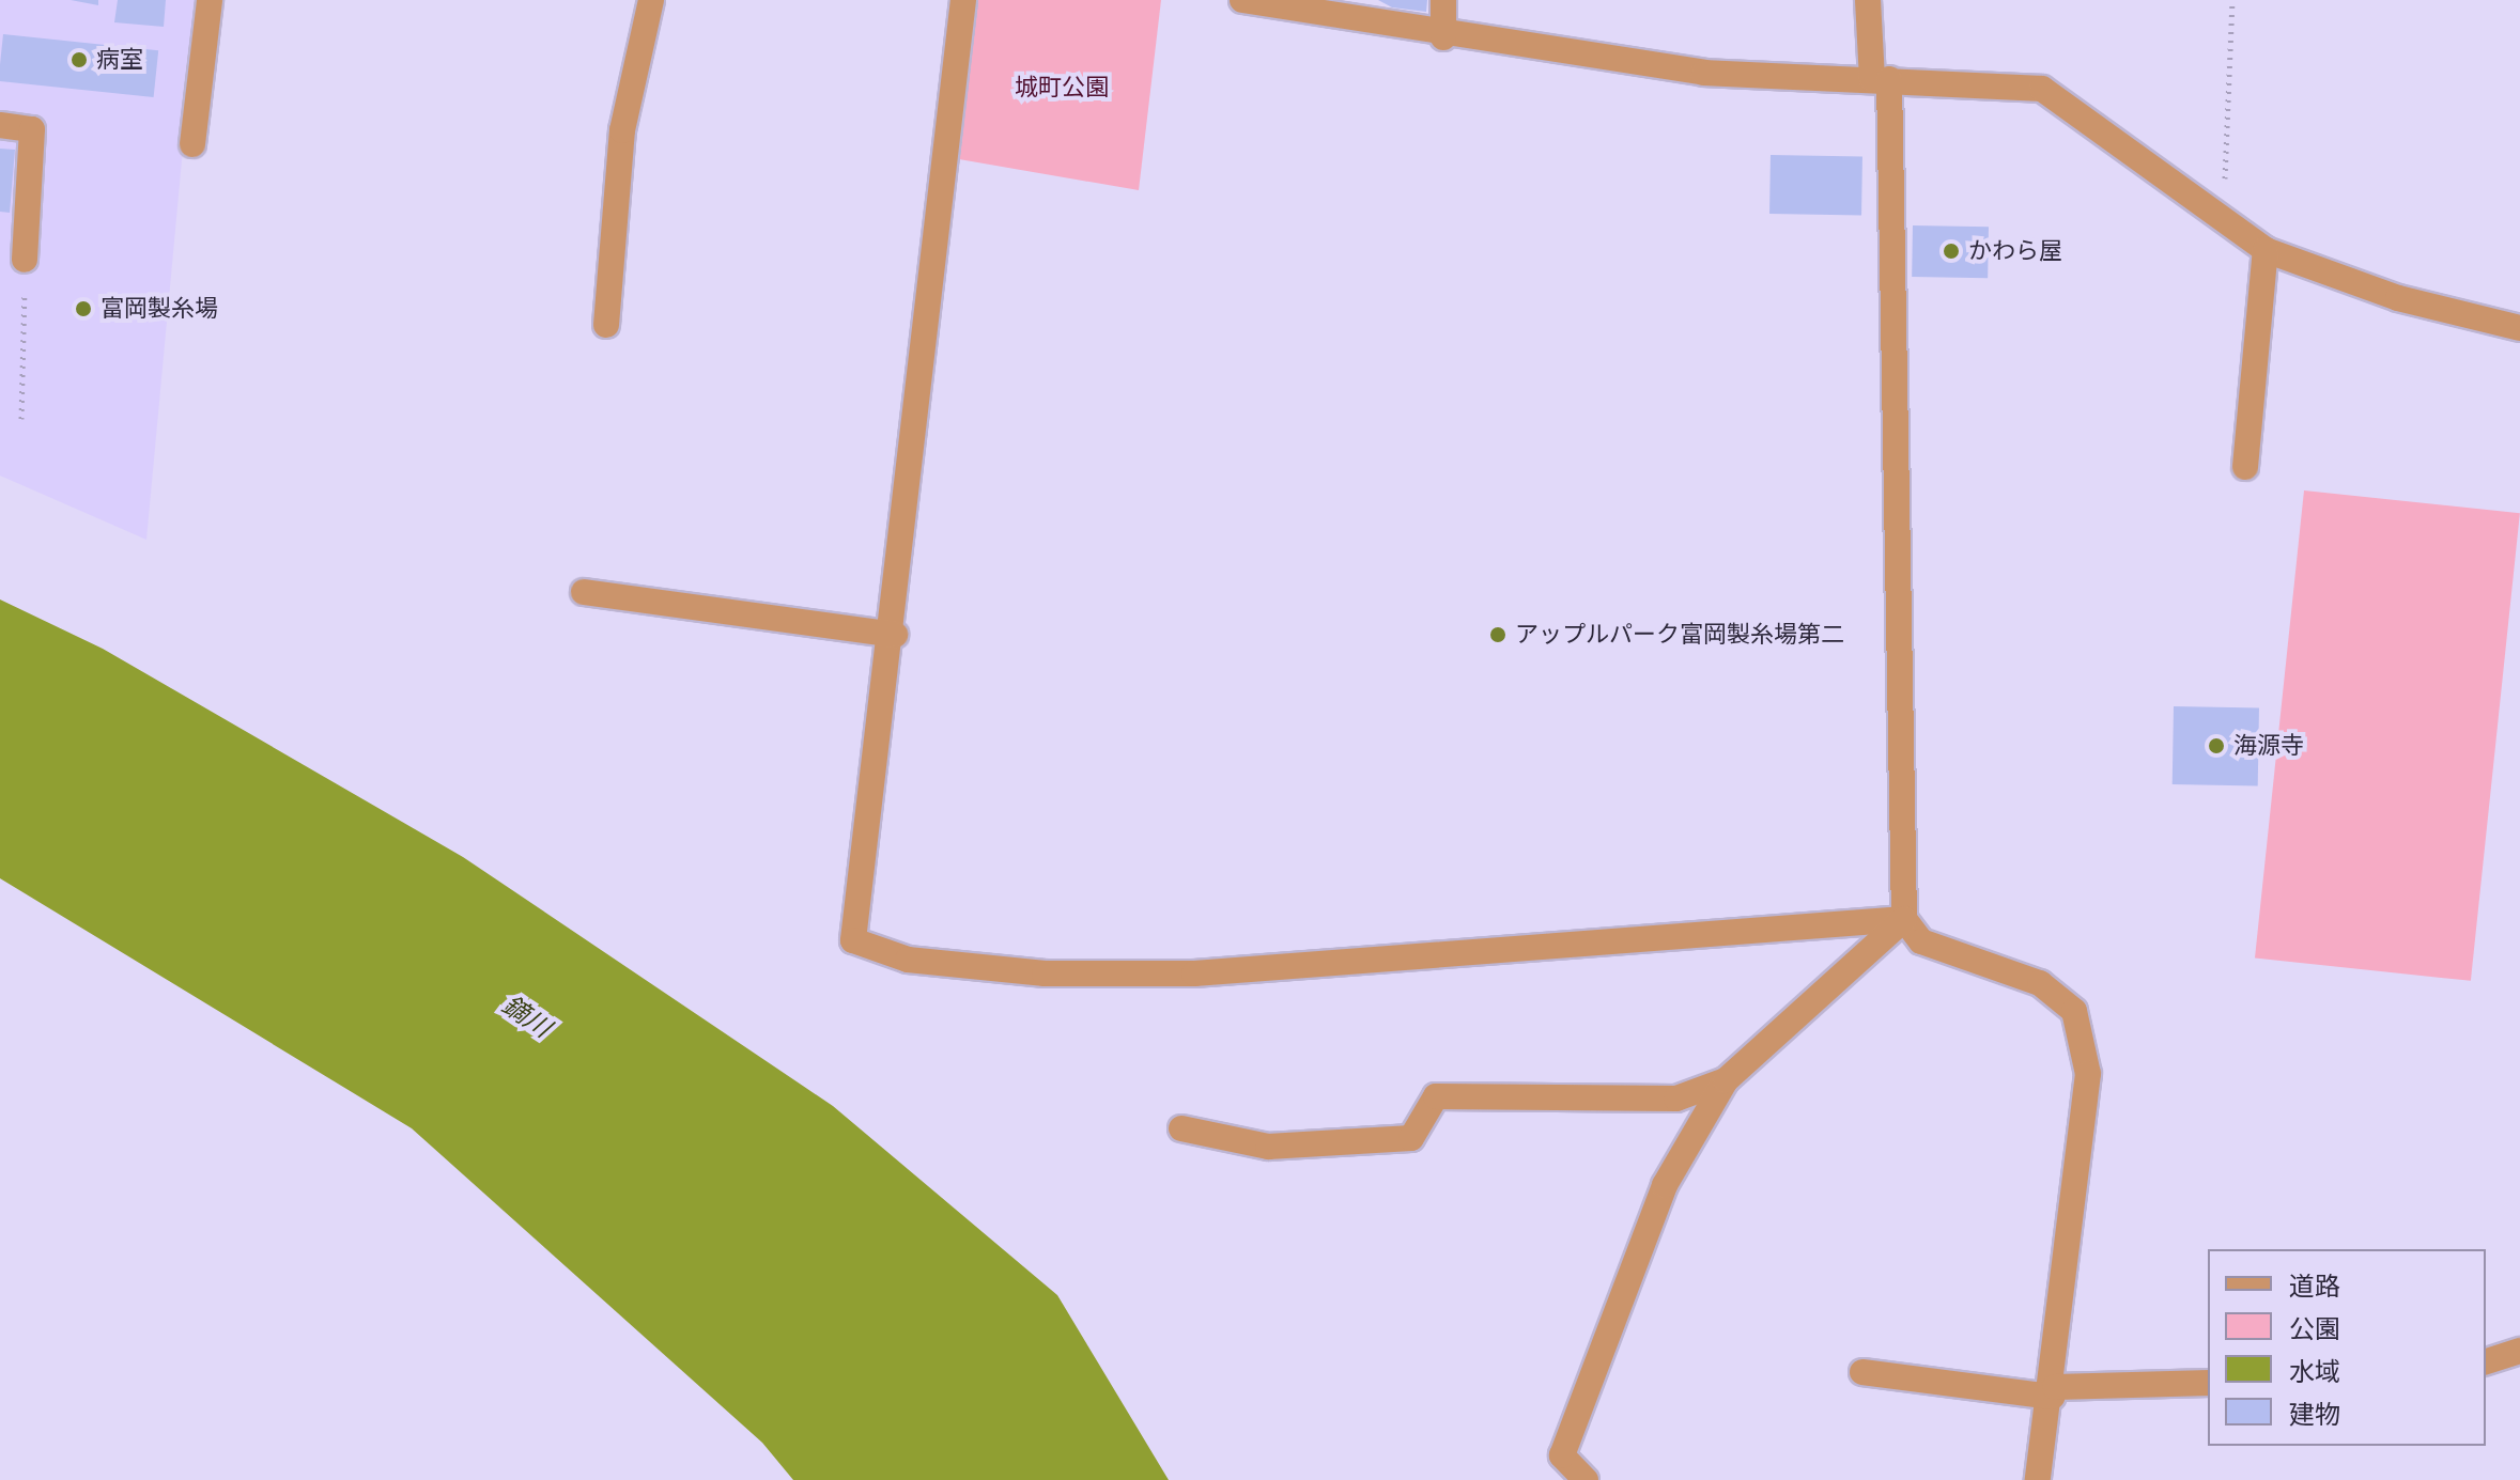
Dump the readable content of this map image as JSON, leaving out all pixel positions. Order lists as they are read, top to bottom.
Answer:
{
  "water": ["鏑川"],
  "parks": ["城町公園"],
  "places": [
    "病室",
    "かわら屋",
    "富岡製糸場",
    "アップルパーク富岡製糸場第二",
    "海源寺"
  ],
  "legend": [
    "道路",
    "公園",
    "水域",
    "建物"
  ]
}
